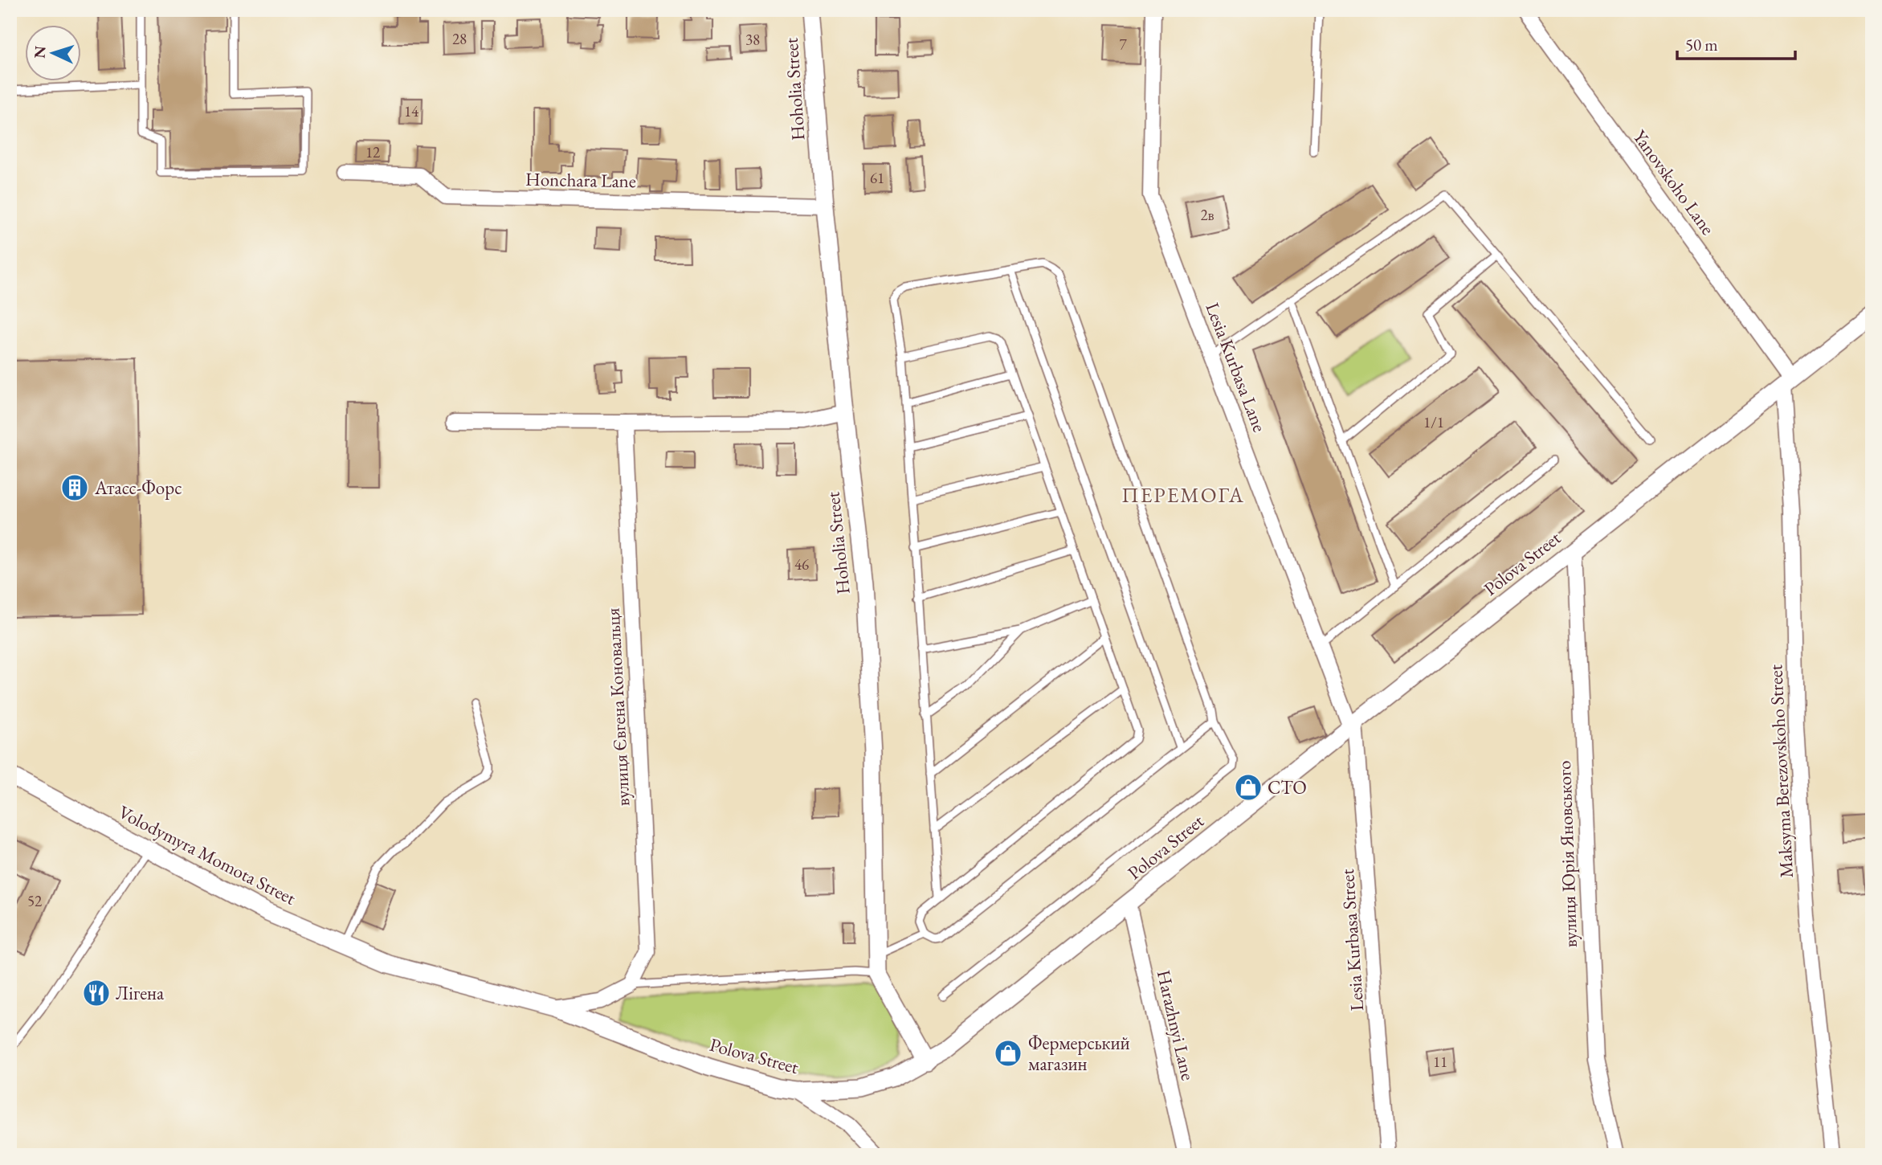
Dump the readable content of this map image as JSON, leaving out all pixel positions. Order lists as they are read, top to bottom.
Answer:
{
  "streets": {
    "street": [
      "Hoholia Street",
      "Honchara Lane",
      "Yanovskoho Lane",
      "Lesia Kurbasa Lane",
      "Polova Street",
      "вулиця Євгена Коновальця",
      "Maksyma Berezovskoho Street",
      "вулиця Юрія Яновського",
      "Volodymyra Momota Street",
      "Lesia Kurbasa Street",
      "Harazhnyi Lane"
    ]
  },
  "crossings": [
    ["Hoholia Street", "Honchara Lane"],
    ["Hoholia Street", "Polova Street"],
    ["Yanovskoho Lane", "Polova Street"],
    ["Yanovskoho Lane", "Maksyma Berezovskoho Street"],
    ["Lesia Kurbasa Lane", "Polova Street"],
    ["Lesia Kurbasa Lane", "Lesia Kurbasa Street"],
    ["Polova Street", "Maksyma Berezovskoho Street"],
    ["Polova Street", "вулиця Юрія Яновського"],
    ["Polova Street", "Volodymyra Momota Street"],
    ["Polova Street", "Lesia Kurbasa Street"],
    ["Polova Street", "Harazhnyi Lane"]
  ],
  "districts": ["ПЕРЕМОГА"],
  "places": {
    "building": ["Атасс-Форс"],
    "shop": ["СТО", "Фермерський магазин"],
    "restaurant": ["Лігена"]
  },
  "house_numbers": [
    "28",
    "38",
    "7",
    "14",
    "12",
    "61",
    "2в",
    "1/1",
    "46",
    "52",
    "11"
  ],
  "scale_bar": "50 m",
  "north": "left"
}
